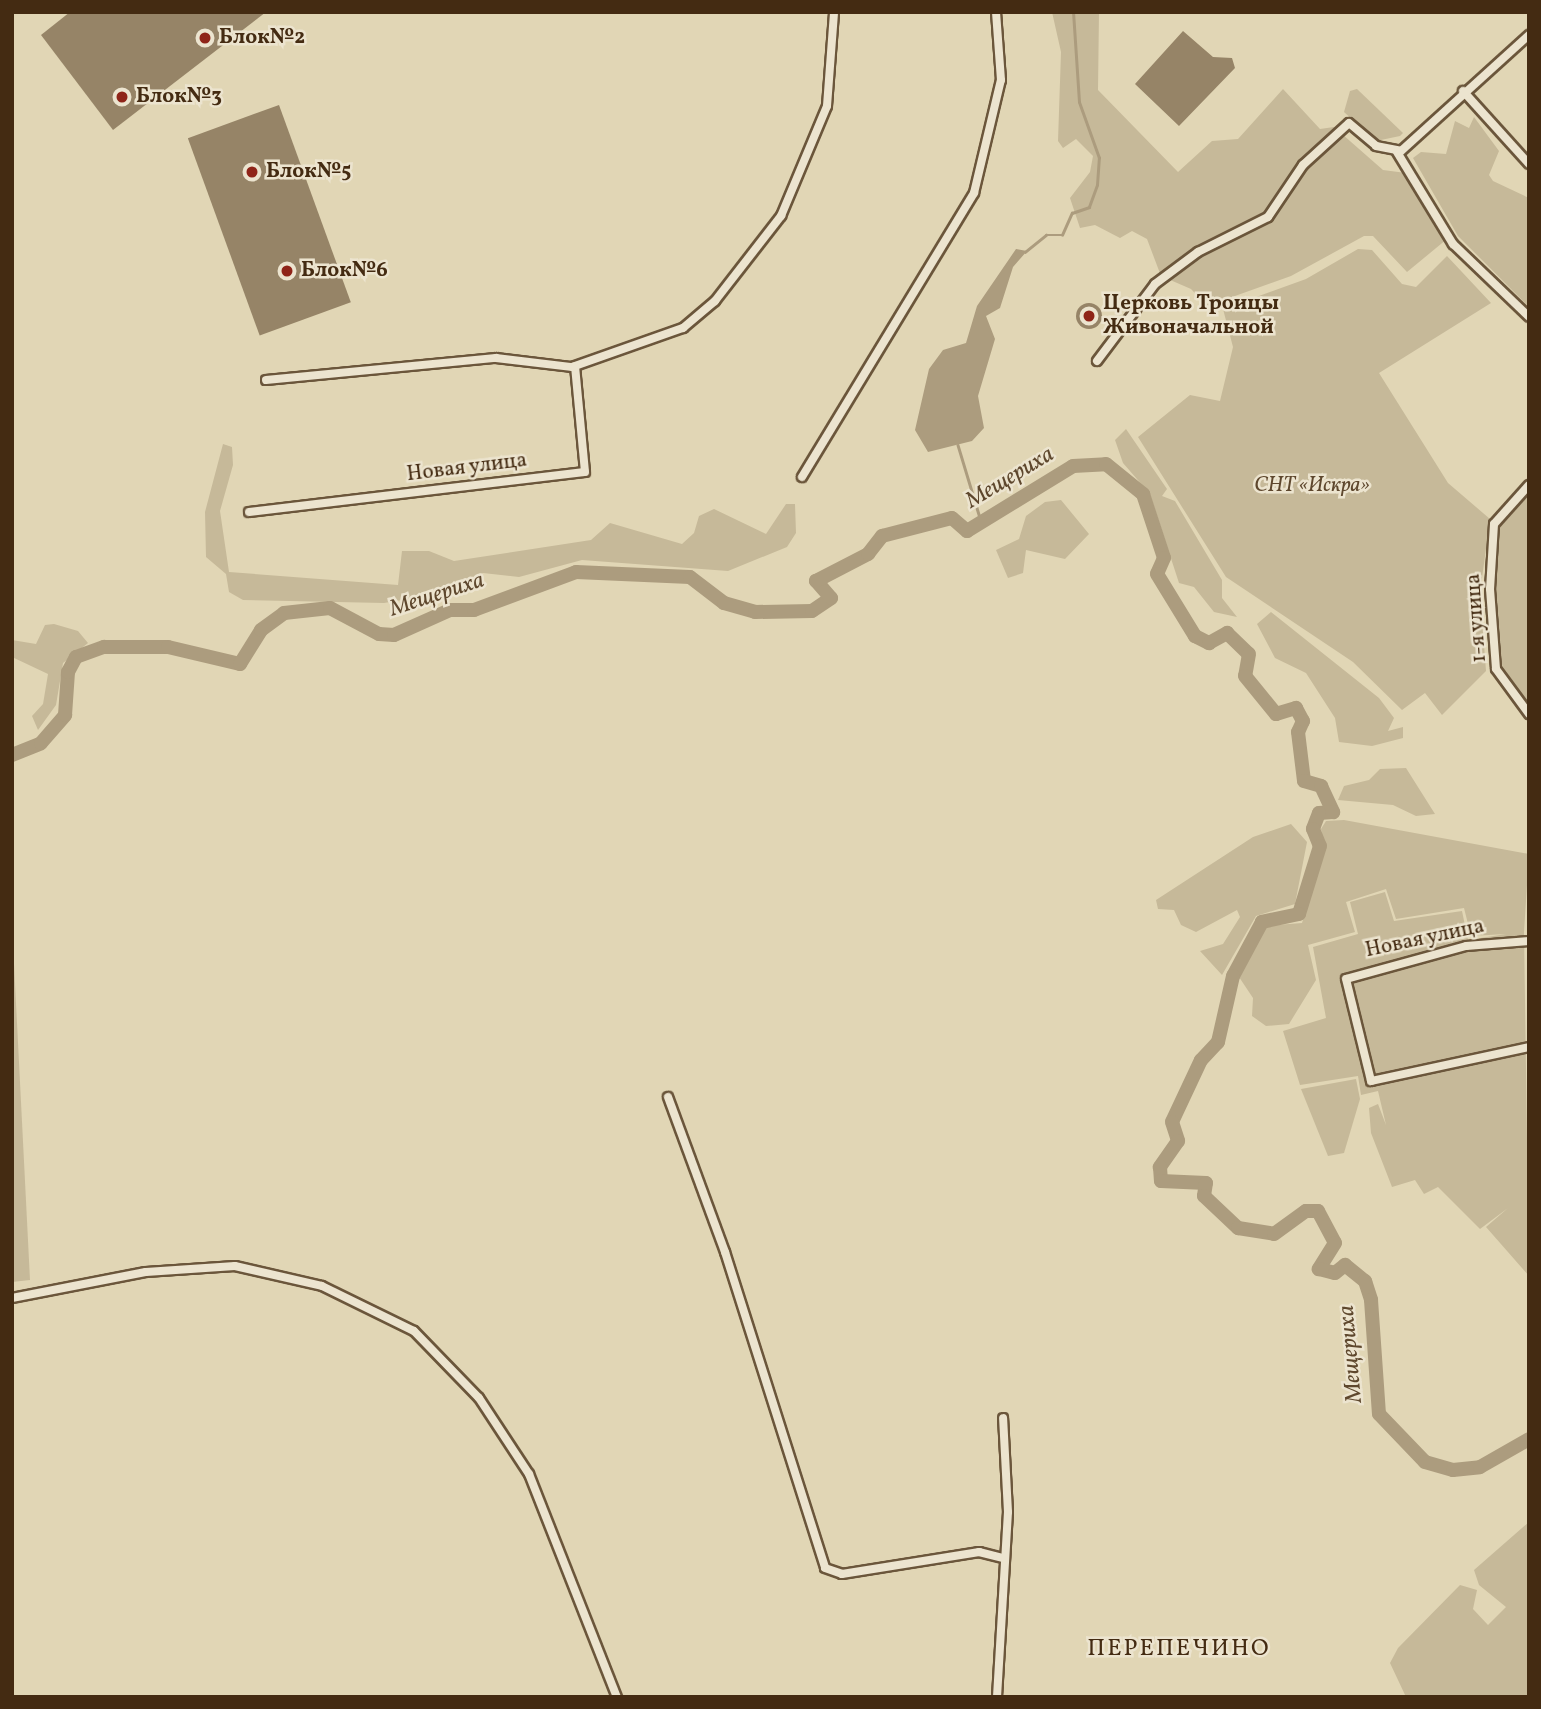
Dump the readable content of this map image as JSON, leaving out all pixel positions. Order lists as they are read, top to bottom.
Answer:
{
  "streets": {
    "street": ["Новая улица", "1-я улица"]
  },
  "districts": ["ПЕРЕПЕЧИНО"],
  "water": ["Мещериха"],
  "parks": ["СНТ «Искра»"],
  "places": [
    "Блок№2",
    "Блок№3",
    "Блок№5",
    "Блок№6",
    "Церковь Троицы Живоначальной"
  ]
}
